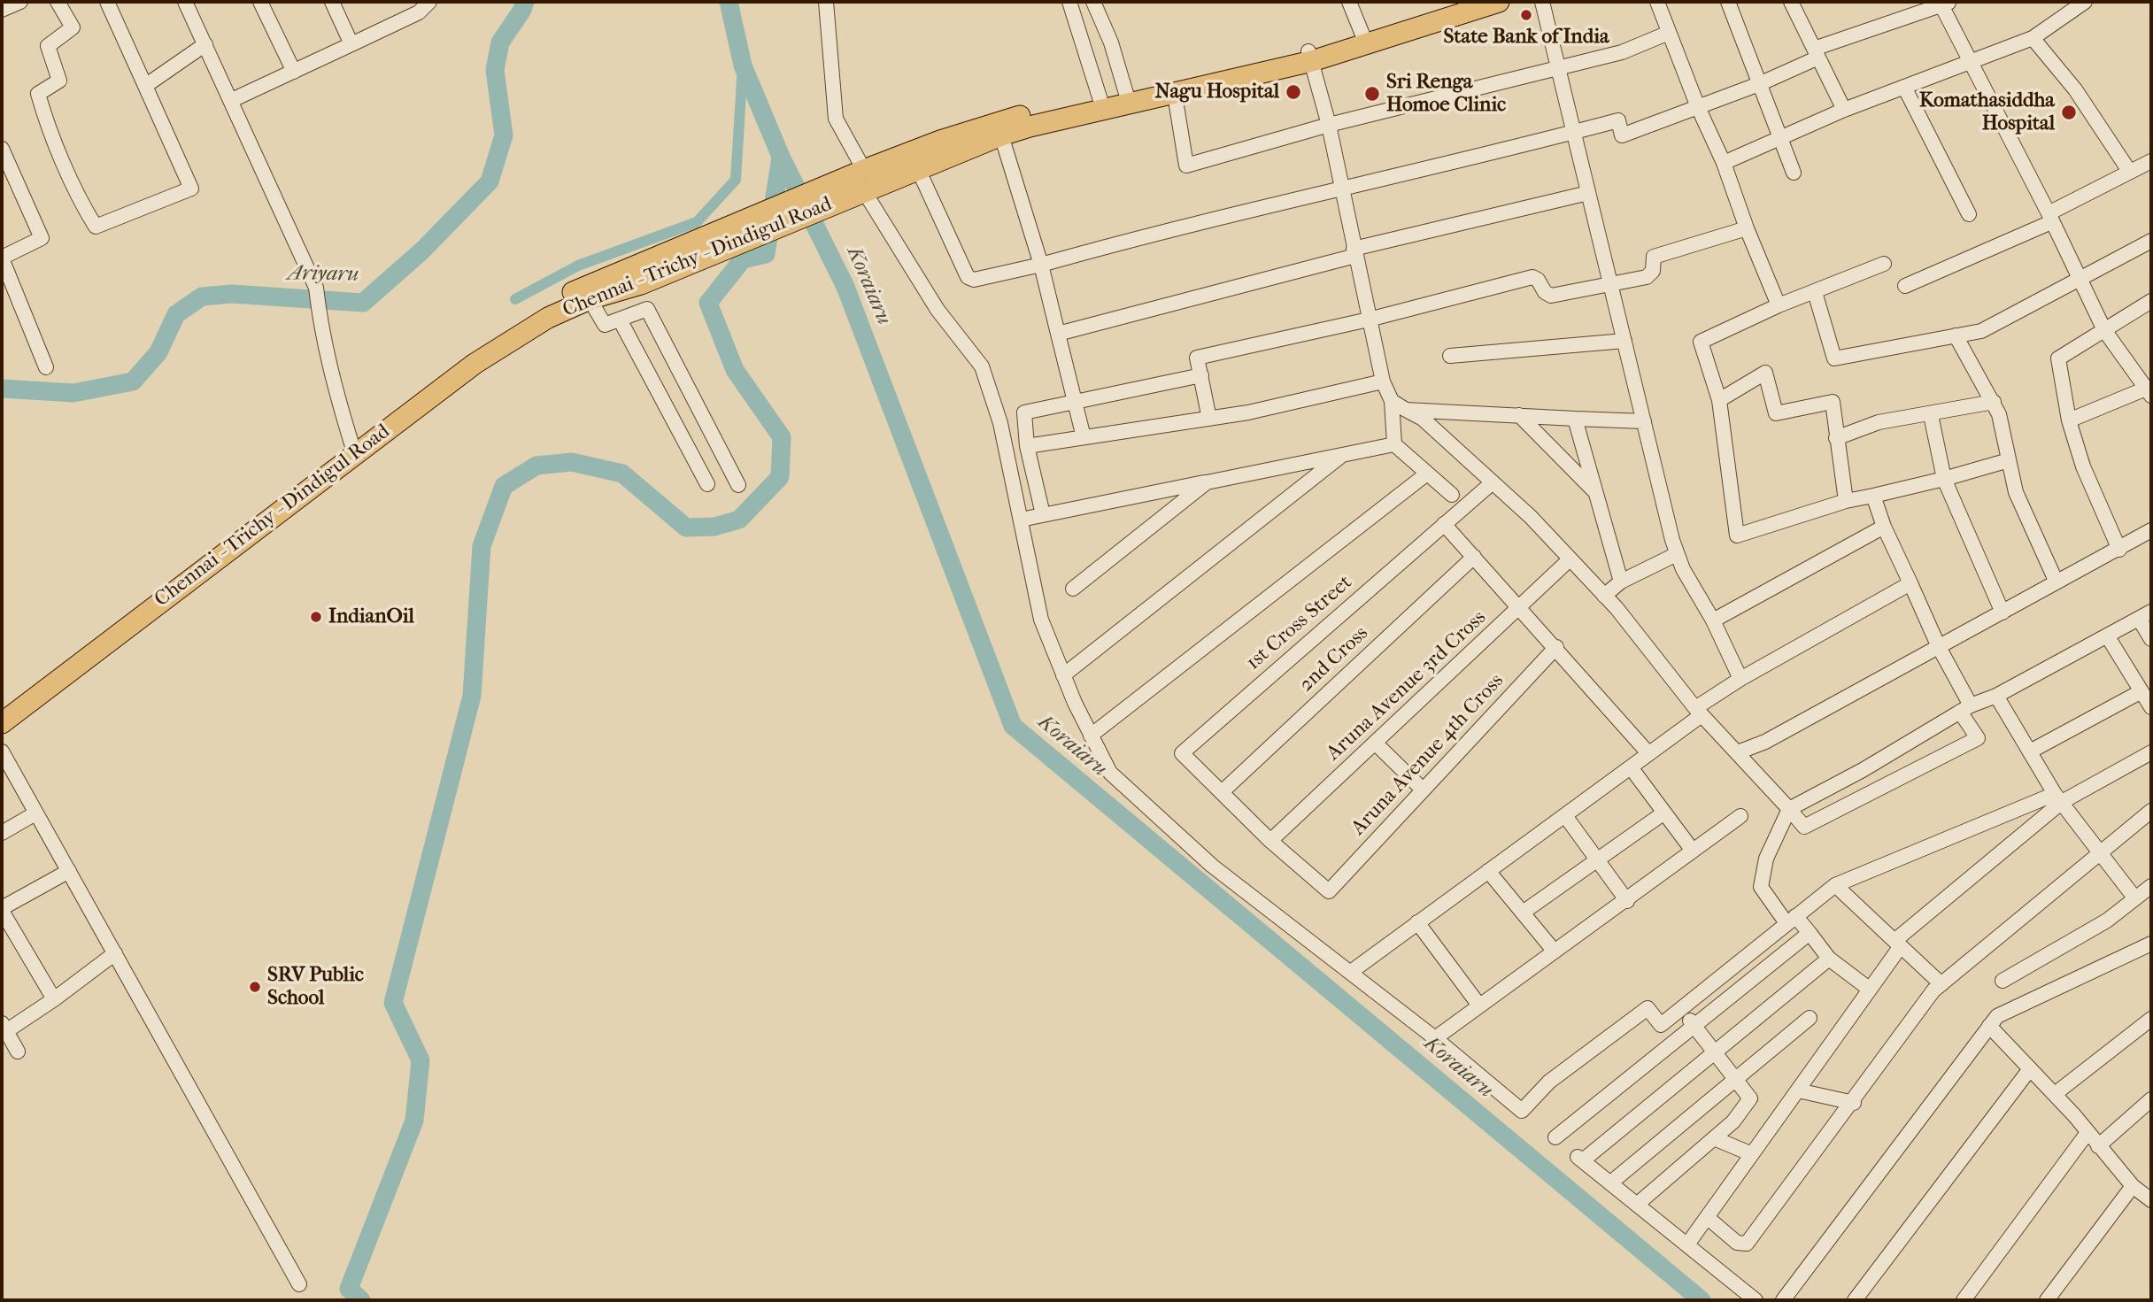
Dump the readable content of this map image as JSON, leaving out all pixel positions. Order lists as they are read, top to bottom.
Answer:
{
  "streets": {
    "highway": ["Chennai - Trichy - Dindigul Road"],
    "street": [
      "1st Cross Street",
      "2nd Cross",
      "Aruna Avenue 3rd Cross",
      "Aruna Avenue 4th Cross"
    ]
  },
  "crossings": [
    ["1st Cross Street", "2nd Cross"],
    ["Aruna Avenue 3rd Cross", "Aruna Avenue 4th Cross"]
  ],
  "water": ["Ariyaru", "Koraiaru"],
  "places": [
    "State Bank of India",
    "Nagu Hospital",
    "Sri Renga Homoe Clinic",
    "Komathasiddha Hospital",
    "IndianOil",
    "SRV Public School"
  ]
}
